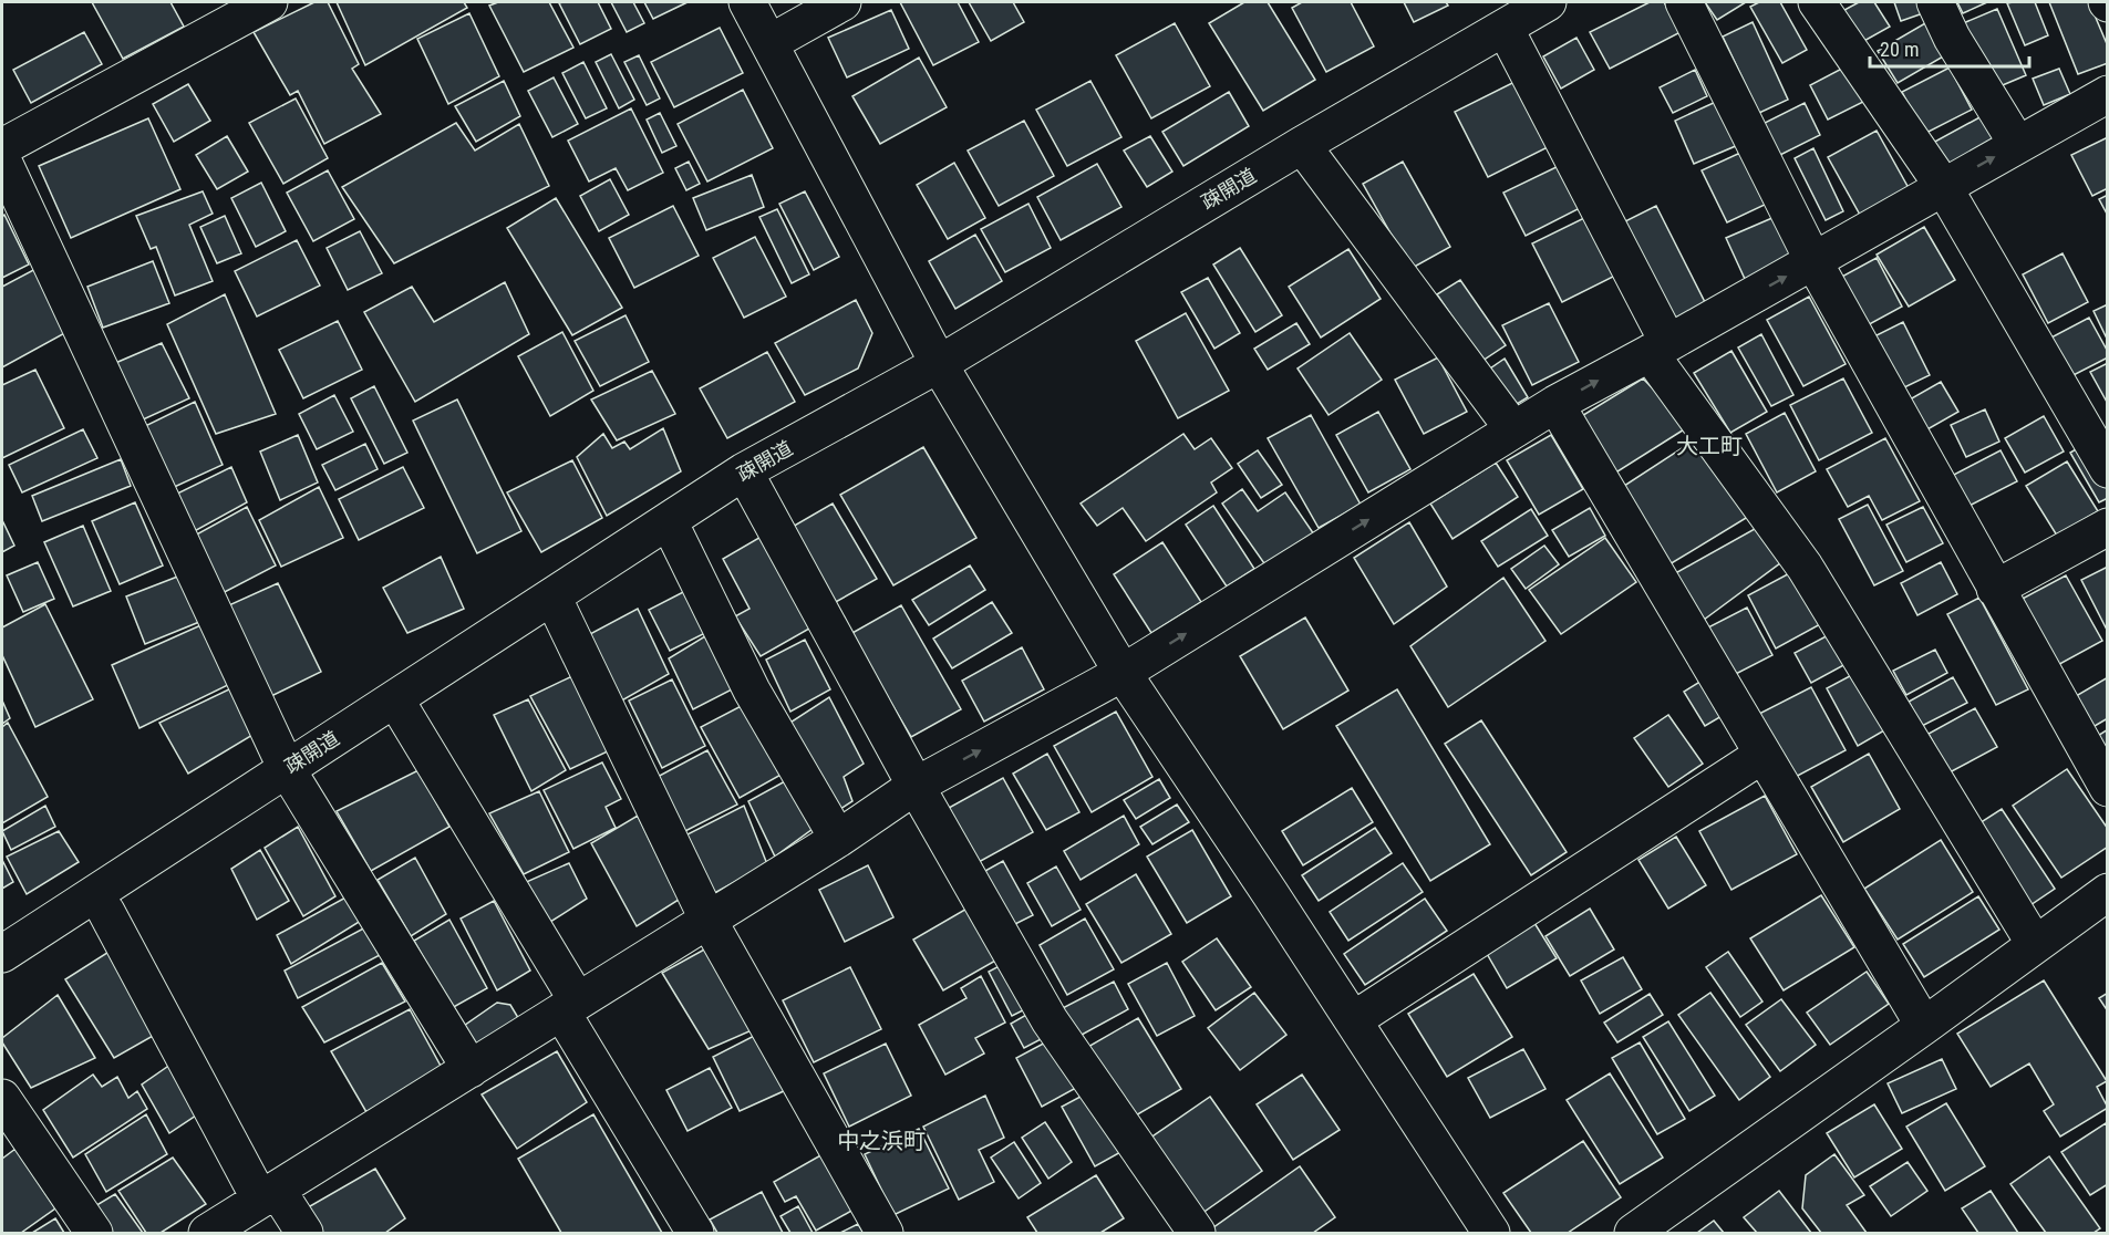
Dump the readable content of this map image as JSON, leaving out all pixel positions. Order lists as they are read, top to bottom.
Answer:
{
  "streets": {
    "street": ["疎開道"]
  },
  "districts": ["大工町", "中之浜町"],
  "scale_bar": "20 m"
}
